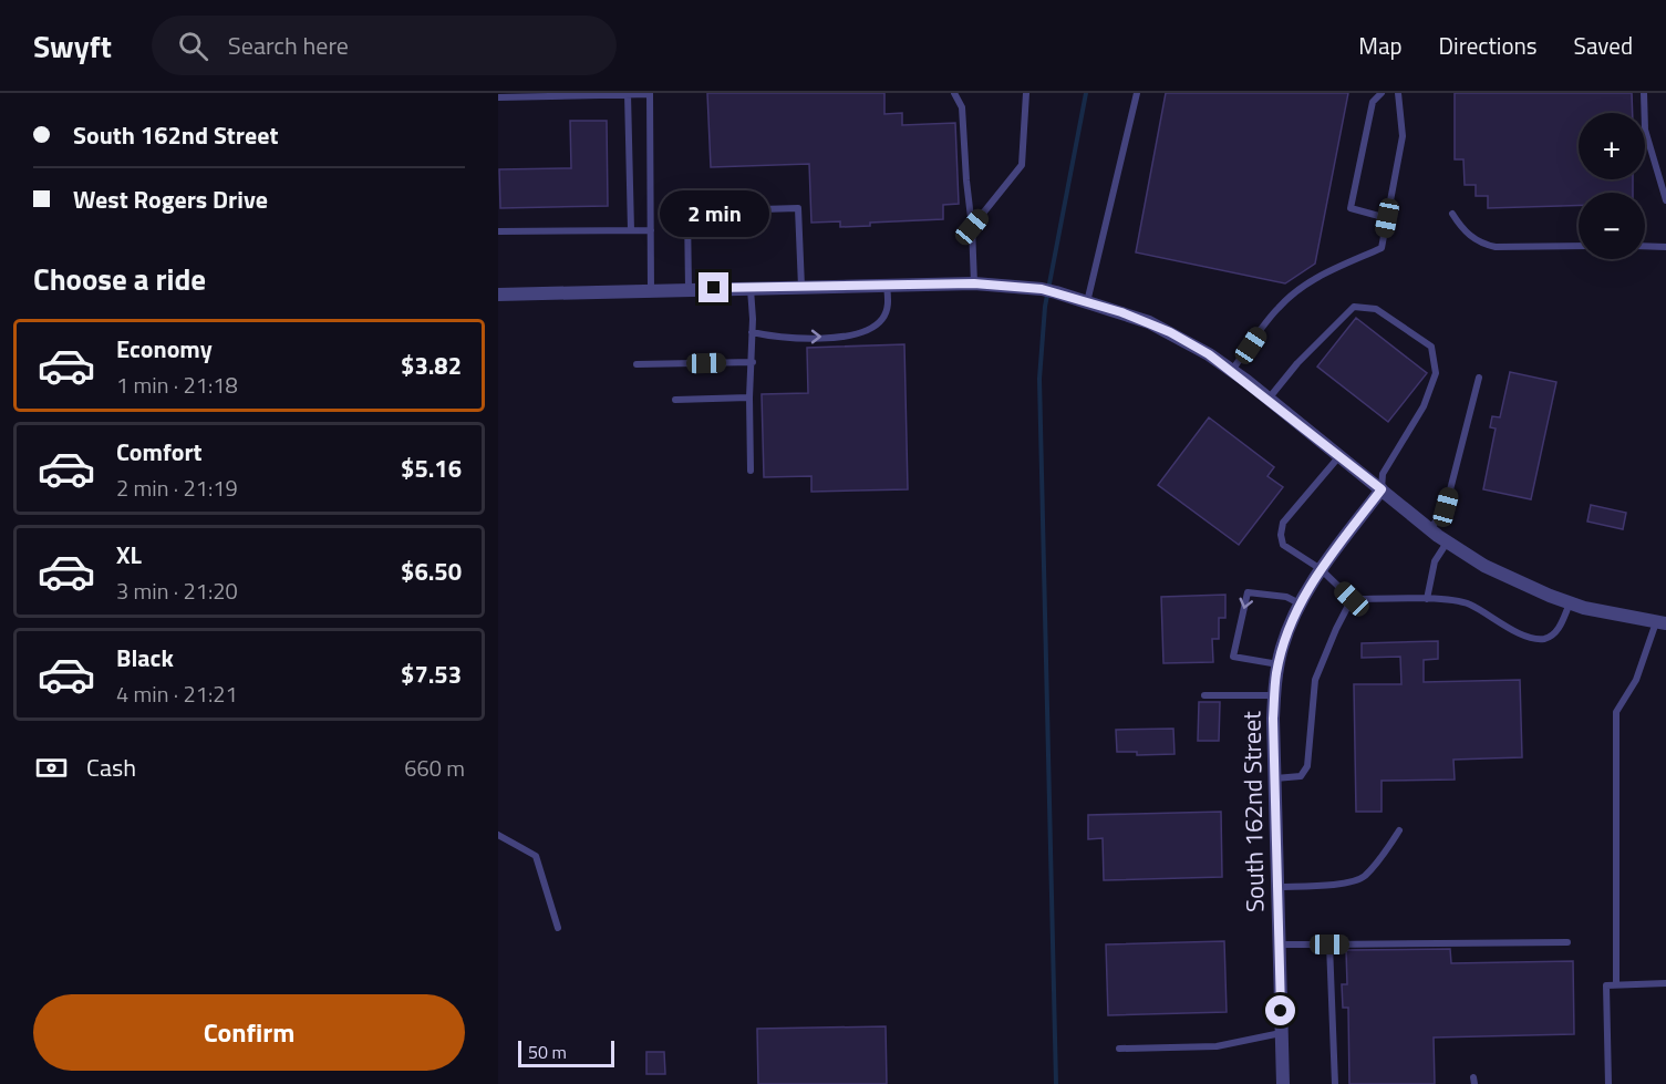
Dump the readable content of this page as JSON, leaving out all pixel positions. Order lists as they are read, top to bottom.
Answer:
{
  "streets": {
    "street": ["South 162nd Street"]
  },
  "scale_bar": "50 m",
  "page": {
    "header": "Swyft",
    "search": "Search here",
    "nav": ["Map", "Directions", "Saved"],
    "banner": ["South 162nd Street", "West Rogers Drive"],
    "map_buttons": ["+", "−"],
    "bubble": "2 min",
    "heading": "Choose a ride",
    "list": [
      {
        "name": "Economy",
        "note": "1 min · 21:18",
        "value": "$3.82"
      },
      {
        "name": "Comfort",
        "note": "2 min · 21:19",
        "value": "$5.16"
      },
      {
        "name": "XL",
        "note": "3 min · 21:20",
        "value": "$6.50"
      },
      {
        "name": "Black",
        "note": "4 min · 21:21",
        "value": "$7.53"
      }
    ],
    "pay": ["Cash", "660 m"],
    "buttons": "Confirm",
    "scale": "50 m"
  }
}
